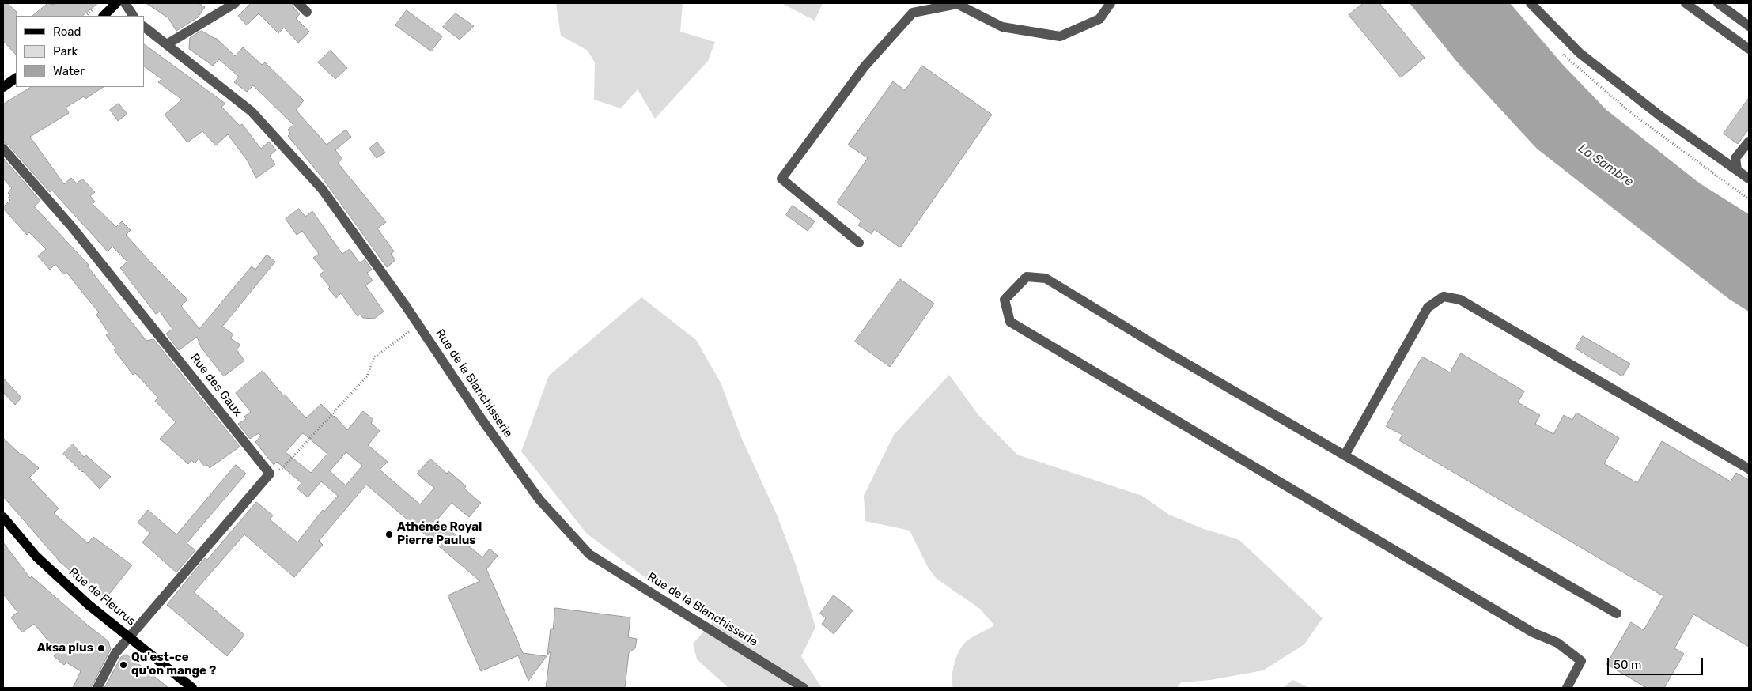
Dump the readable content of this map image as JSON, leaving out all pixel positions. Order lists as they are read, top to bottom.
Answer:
{
  "streets": {
    "main road": ["Rue de Fleurus"],
    "street": ["Rue de la Blanchisserie", "Rue des Gaux"]
  },
  "water": ["La Sambre"],
  "places": ["Athénée Royal Pierre Paulus", "Aksa plus", "Qu'est-ce qu'on mange ?"],
  "legend": ["Road", "Park", "Water"],
  "scale_bar": "50 m"
}
